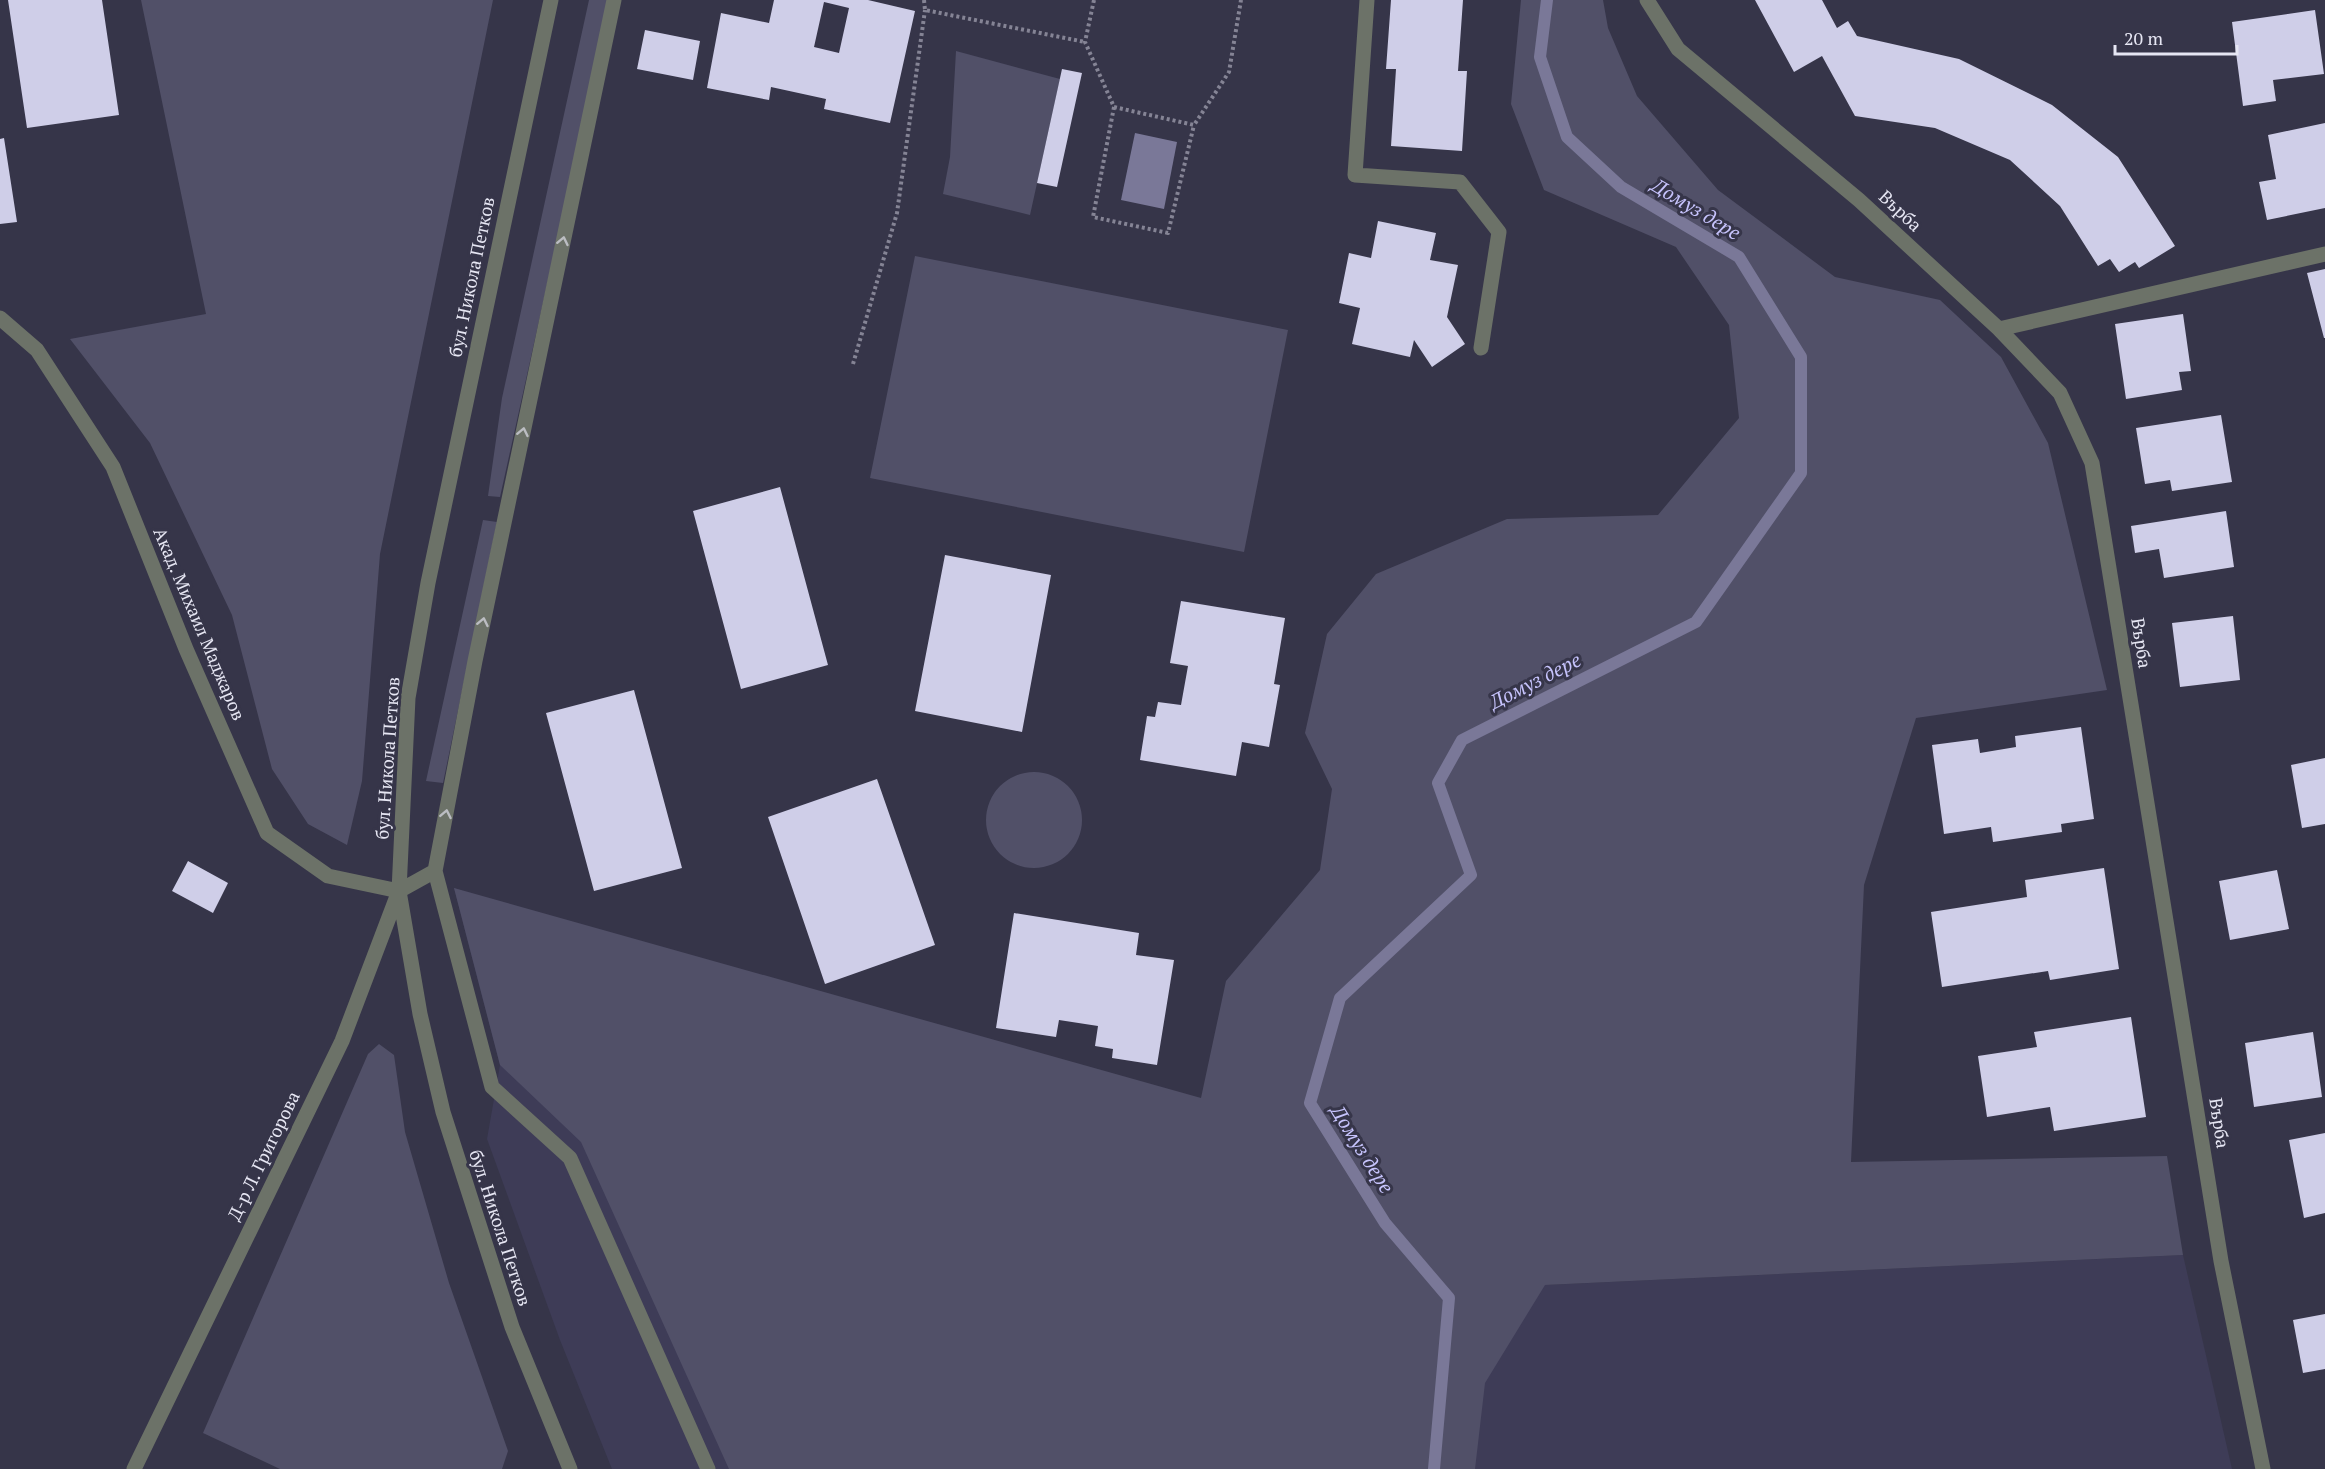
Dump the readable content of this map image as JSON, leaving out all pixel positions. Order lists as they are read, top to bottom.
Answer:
{
  "streets": {
    "street": [
      "Върба",
      "бул. Никола Петков",
      "Акад. Михаил Маджаров",
      "Д-р Л. Григорова"
    ]
  },
  "crossings": [
    ["бул. Никола Петков", "Акад. Михаил Маджаров"],
    ["бул. Никола Петков", "Д-р Л. Григорова"],
    ["Акад. Михаил Маджаров", "Д-р Л. Григорова"]
  ],
  "water": ["Домуз дере"],
  "scale_bar": "20 m"
}
